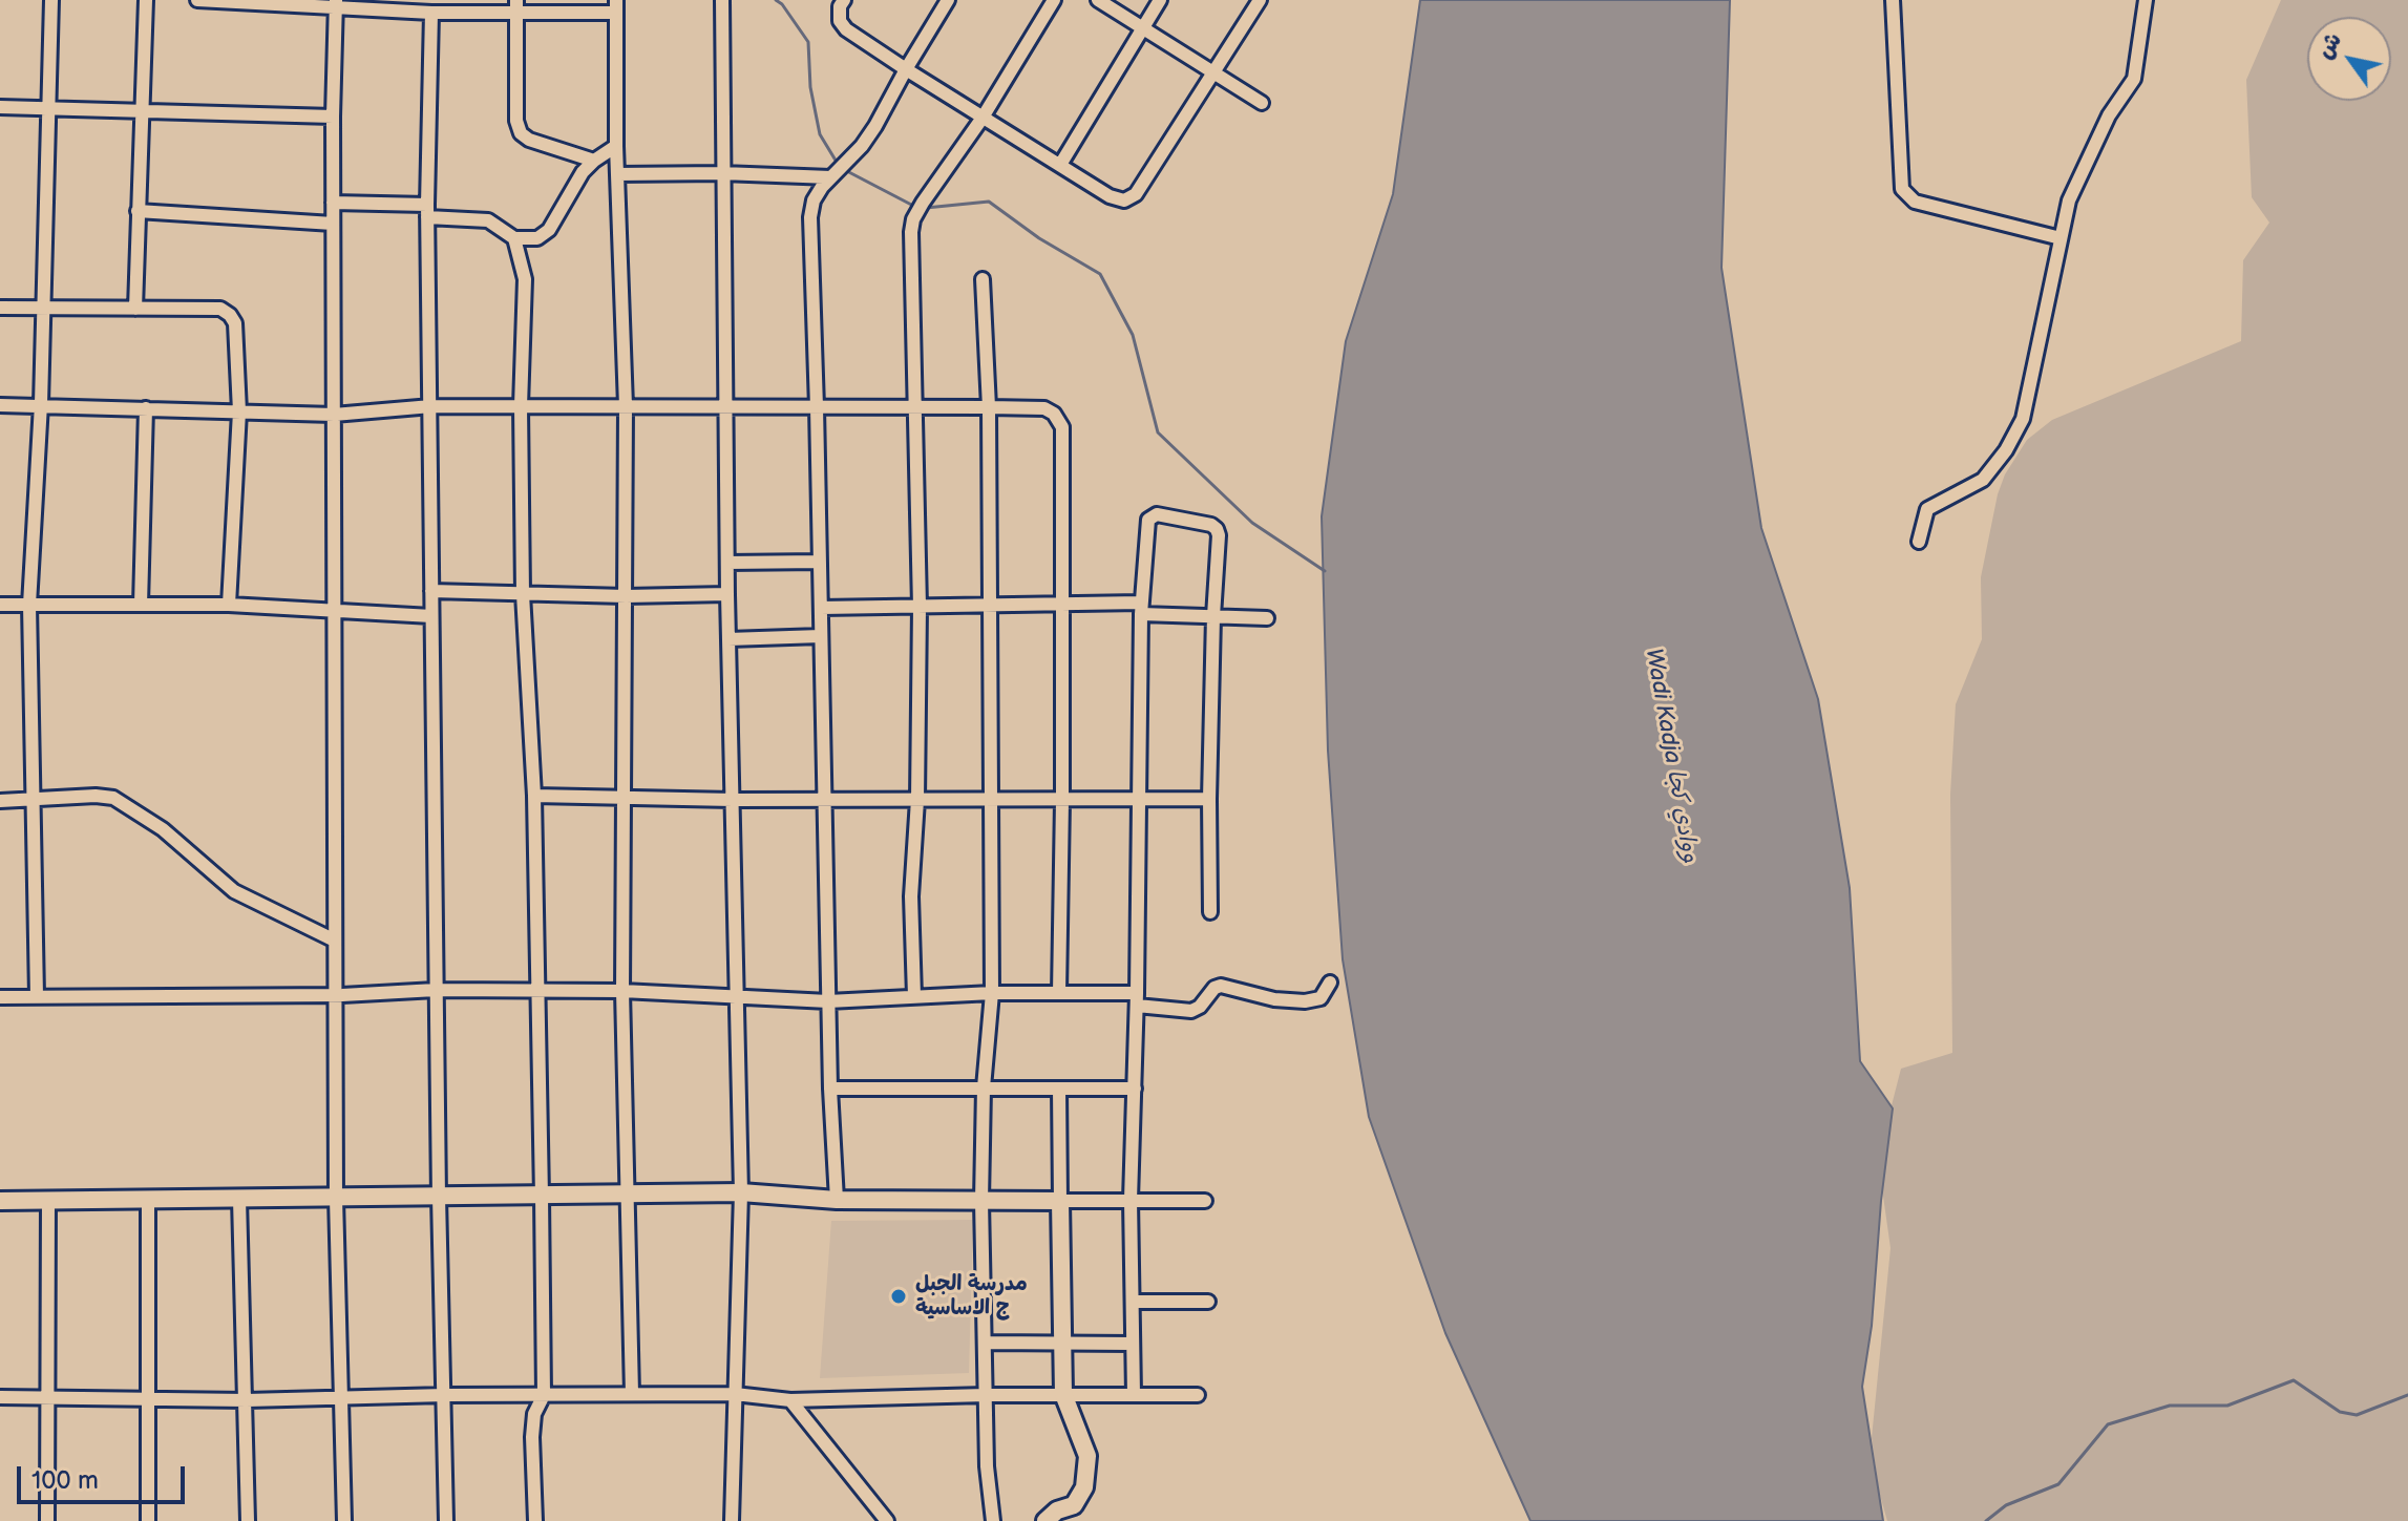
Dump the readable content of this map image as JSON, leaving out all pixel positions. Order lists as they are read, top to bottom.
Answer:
{
  "water": ["Wadi Kadja ووادي كجا"],
  "places": ["مدرسة الجبل ج الاساسية"],
  "scale_bar": "100 m",
  "north": "top left"
}
